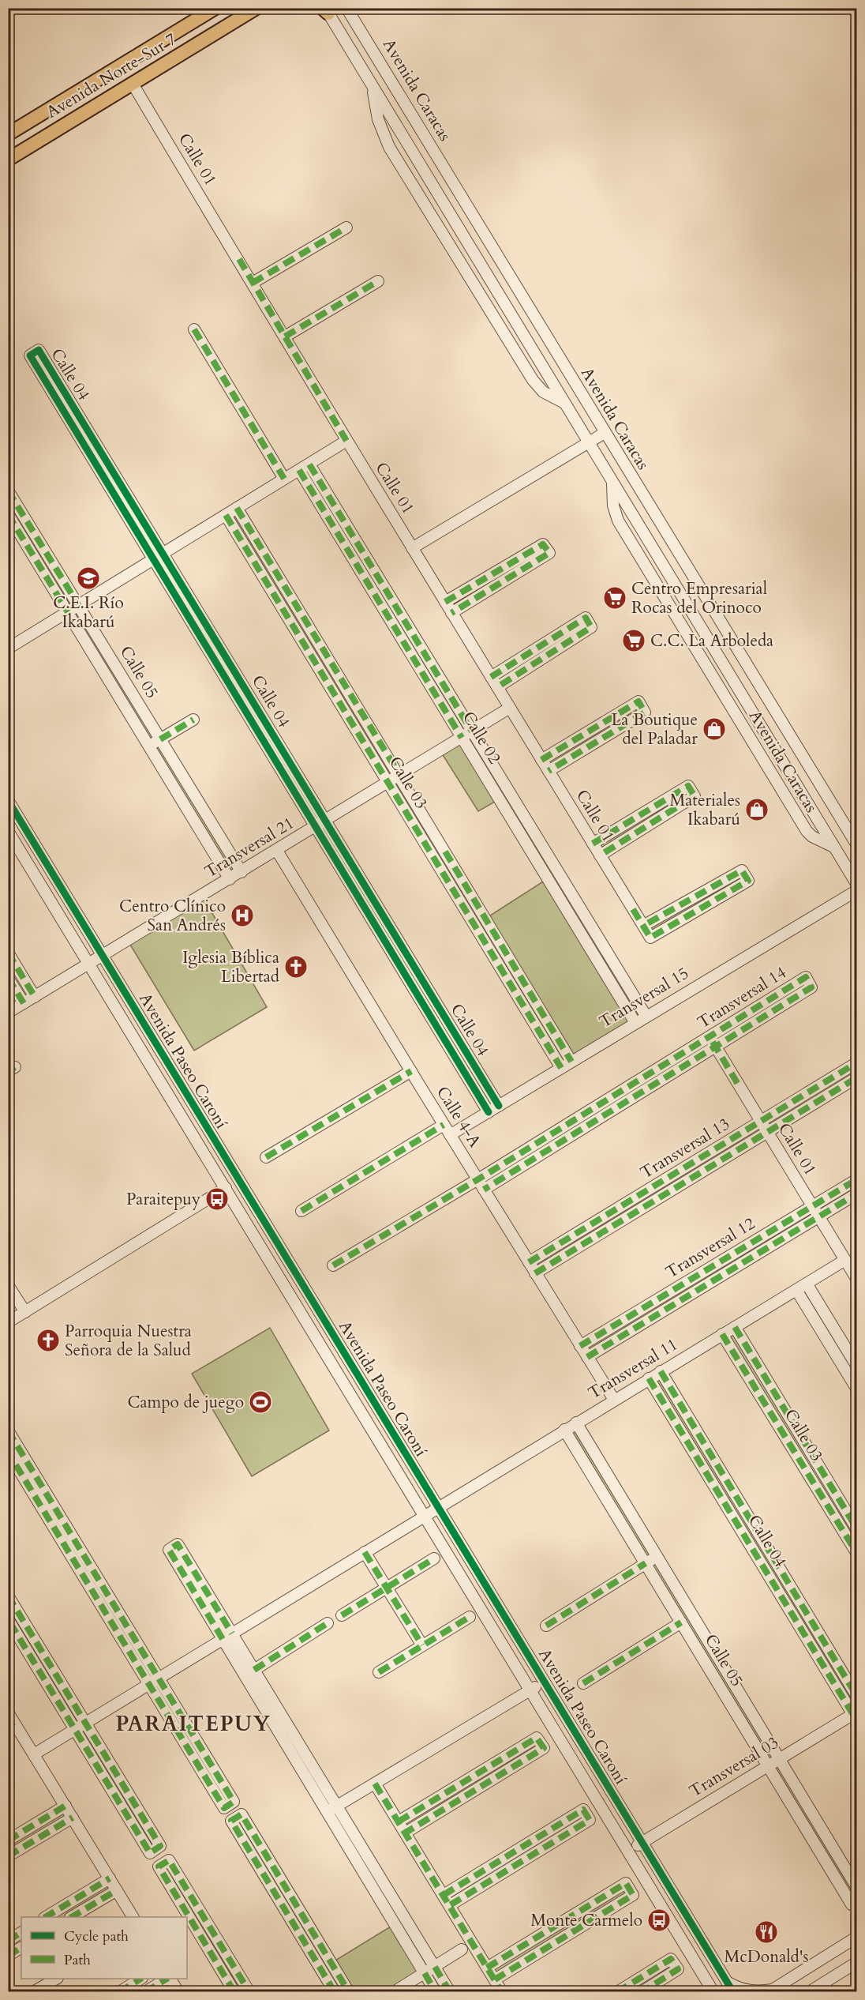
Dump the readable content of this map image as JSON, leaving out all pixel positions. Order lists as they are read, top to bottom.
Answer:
{
  "streets": {
    "main road": ["Avenida Norte-Sur 7"],
    "street": [
      "Avenida Caracas",
      "Calle 01",
      "Calle 04",
      "Calle 05",
      "Calle 02",
      "Calle 03",
      "Transversal 21",
      "Transversal 15",
      "Transversal 14",
      "Avenida Paseo Caroní",
      "Calle 4-A",
      "Transversal 13",
      "Transversal 12",
      "Transversal 11",
      "Transversal 03"
    ]
  },
  "crossings": [
    ["Avenida Norte-Sur 7", "Calle 01"],
    ["Calle 01", "Transversal 21"],
    ["Calle 01", "Transversal 14"],
    ["Calle 01", "Transversal 13"],
    ["Calle 01", "Transversal 12"],
    ["Calle 01", "Transversal 11"],
    ["Calle 04", "Transversal 21"],
    ["Calle 04", "Transversal 15"],
    ["Calle 04", "Transversal 11"],
    ["Calle 04", "Transversal 03"],
    ["Calle 05", "Transversal 21"],
    ["Calle 05", "Transversal 11"],
    ["Calle 05", "Transversal 03"],
    ["Calle 02", "Transversal 21"],
    ["Calle 02", "Transversal 15"],
    ["Calle 03", "Transversal 21"],
    ["Calle 03", "Transversal 15"],
    ["Calle 03", "Transversal 11"],
    ["Transversal 21", "Avenida Paseo Caroní"],
    ["Transversal 21", "Calle 4-A"],
    ["Transversal 15", "Calle 4-A"],
    ["Transversal 14", "Calle 4-A"],
    ["Avenida Paseo Caroní", "Transversal 11"],
    ["Avenida Paseo Caroní", "Transversal 03"],
    ["Calle 4-A", "Transversal 13"],
    ["Calle 4-A", "Transversal 12"],
    ["Calle 4-A", "Transversal 11"]
  ],
  "districts": ["PARAITEPUY"],
  "places": {
    "school or university": ["C.E.I. Río Ikabarú"],
    "supermarket": ["Centro Empresarial Rocas del Orinoco", "C.C. La Arboleda"],
    "shop": ["La Boutique del Paladar", "Materiales Ikabarú"],
    "hospital": ["Centro Clínico San Andrés"],
    "church": ["Iglesia Bíblica Libertad", "Parroquia Nuestra Señora de la Salud"],
    "bus stop": ["Paraitepuy", "Monte Carmelo"],
    "sports": ["Campo de juego"],
    "restaurant": ["McDonald's"]
  },
  "legend": ["Cycle path", "Path"]
}
